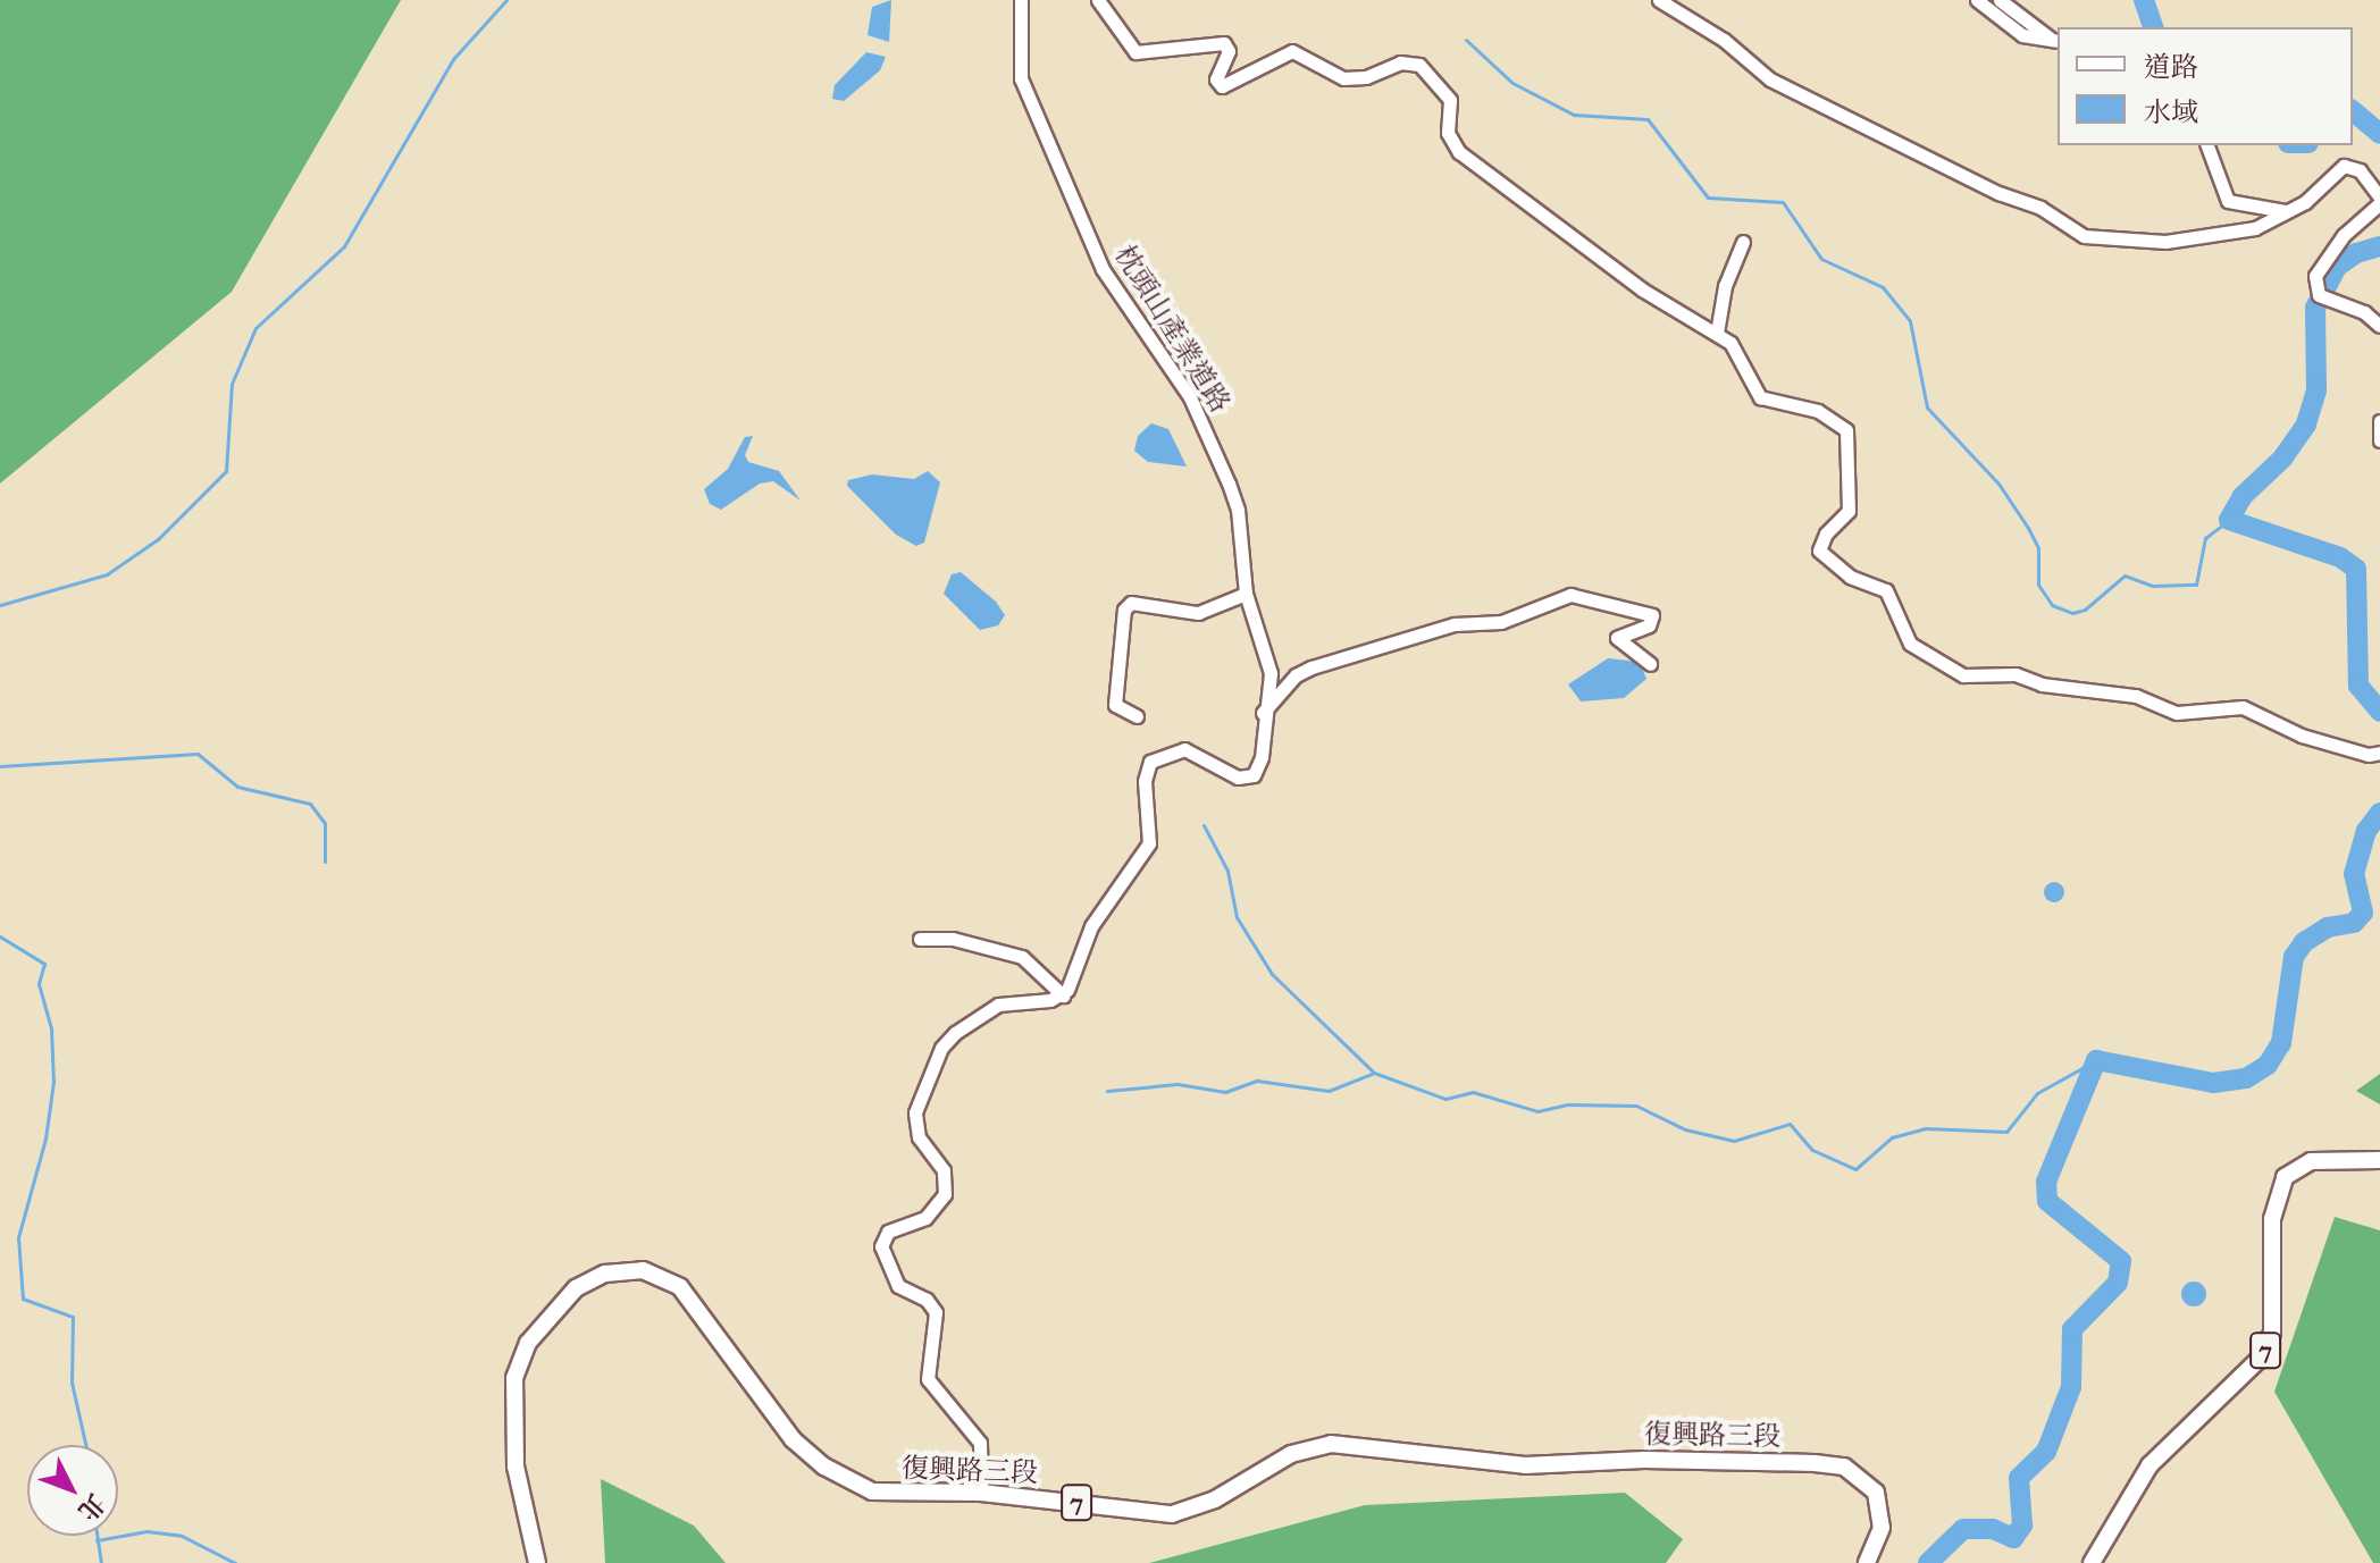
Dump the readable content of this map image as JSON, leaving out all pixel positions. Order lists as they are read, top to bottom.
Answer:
{
  "streets": {
    "main road": ["7", "復興路三段"],
    "street": ["枕頭山產業道路"]
  },
  "legend": ["道路", "水域"],
  "north": "bottom right"
}
